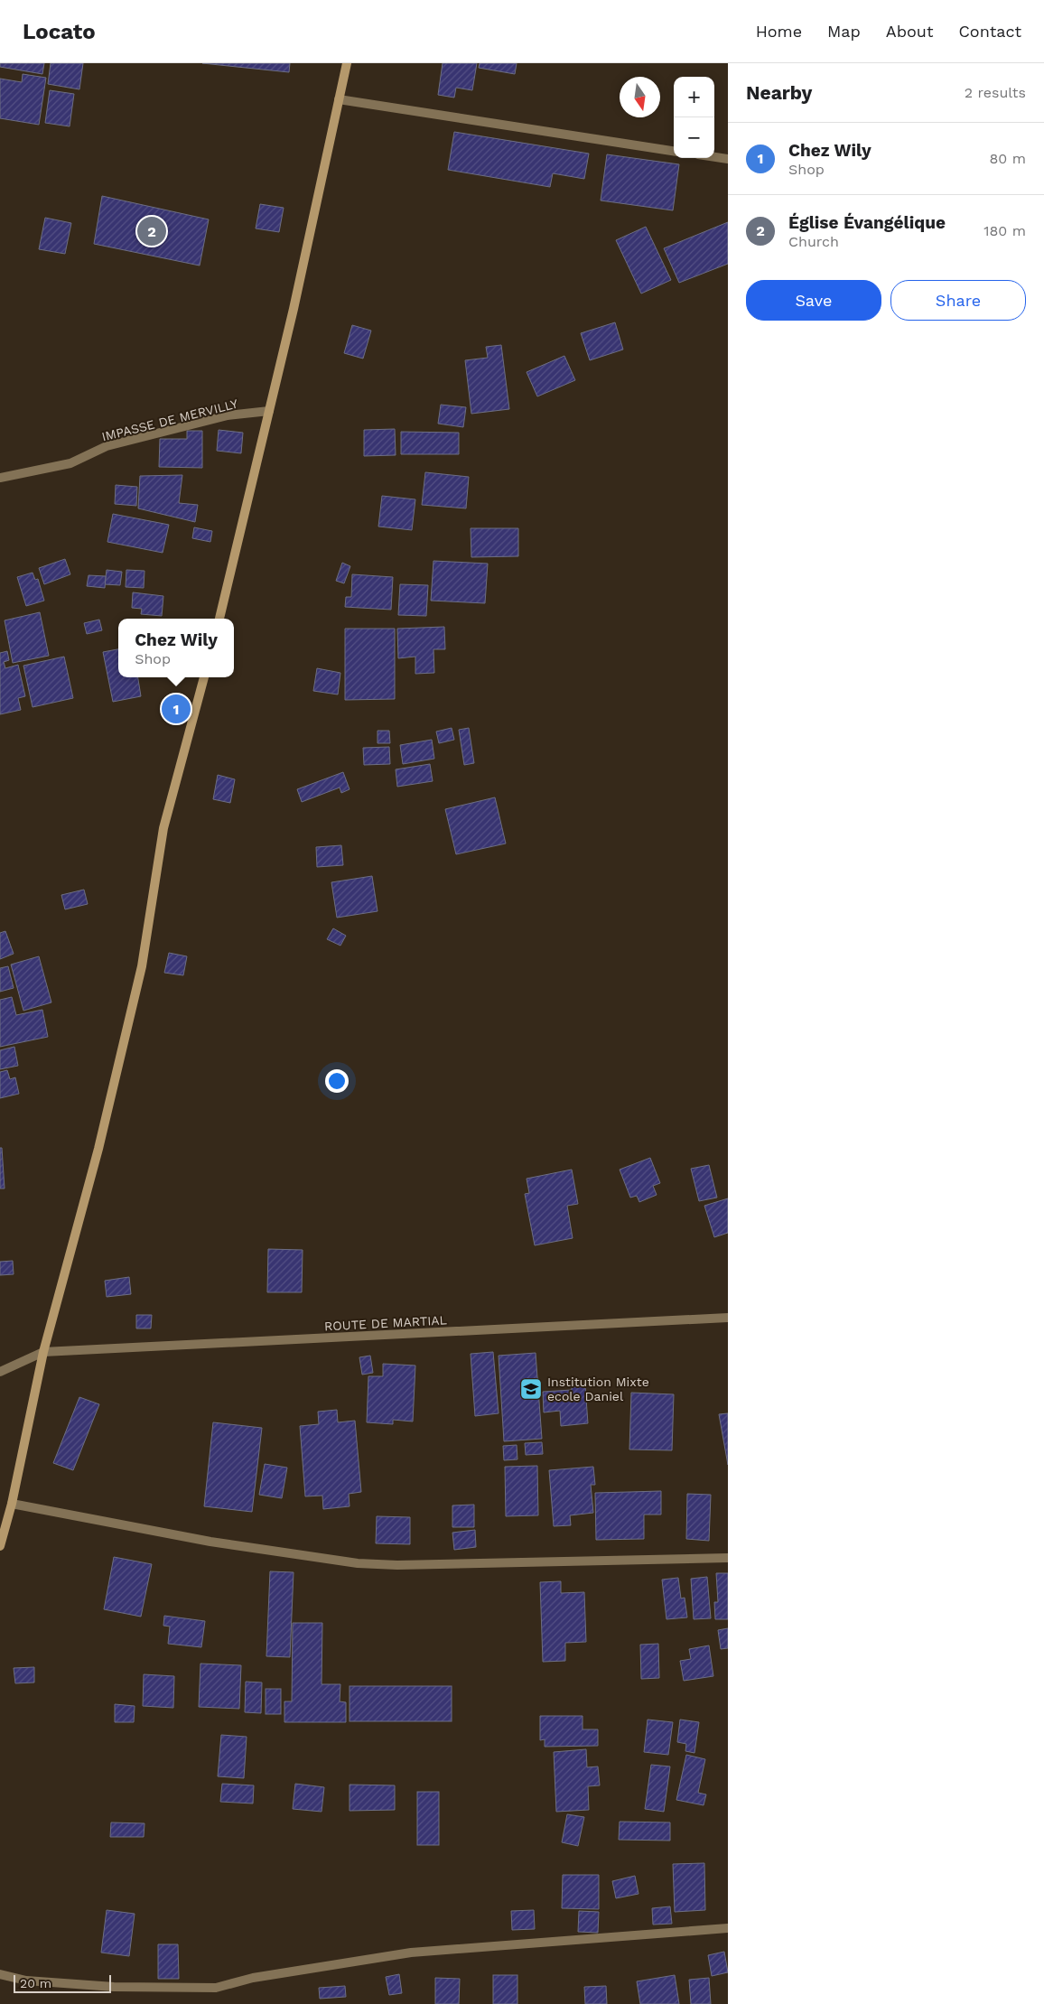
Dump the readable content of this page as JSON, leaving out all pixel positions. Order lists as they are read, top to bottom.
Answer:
{
  "streets": {
    "street": ["IMPASSE DE MERVILLY", "ROUTE DE MARTIAL"]
  },
  "places": {
    "school or university": ["Institution Mixte ecole Daniel"]
  },
  "scale_bar": "20 m",
  "north": "bottom",
  "page": {
    "header": "Locato",
    "nav": [
      "Home",
      "Map",
      "About",
      "Contact"
    ],
    "heading": ["Nearby", "2 results"],
    "map_buttons": ["+", "−"],
    "list": [
      {
        "mark": "1",
        "name": "Chez Wily",
        "note": "Shop",
        "value": "80 m"
      },
      {
        "mark": "2",
        "name": "Église Évangélique",
        "note": "Church",
        "value": "180 m"
      }
    ],
    "pins": ["2", "1"],
    "buttons": ["Save", "Share"],
    "popup": ["Chez Wily", "Shop"],
    "scale": "20 m"
  }
}
